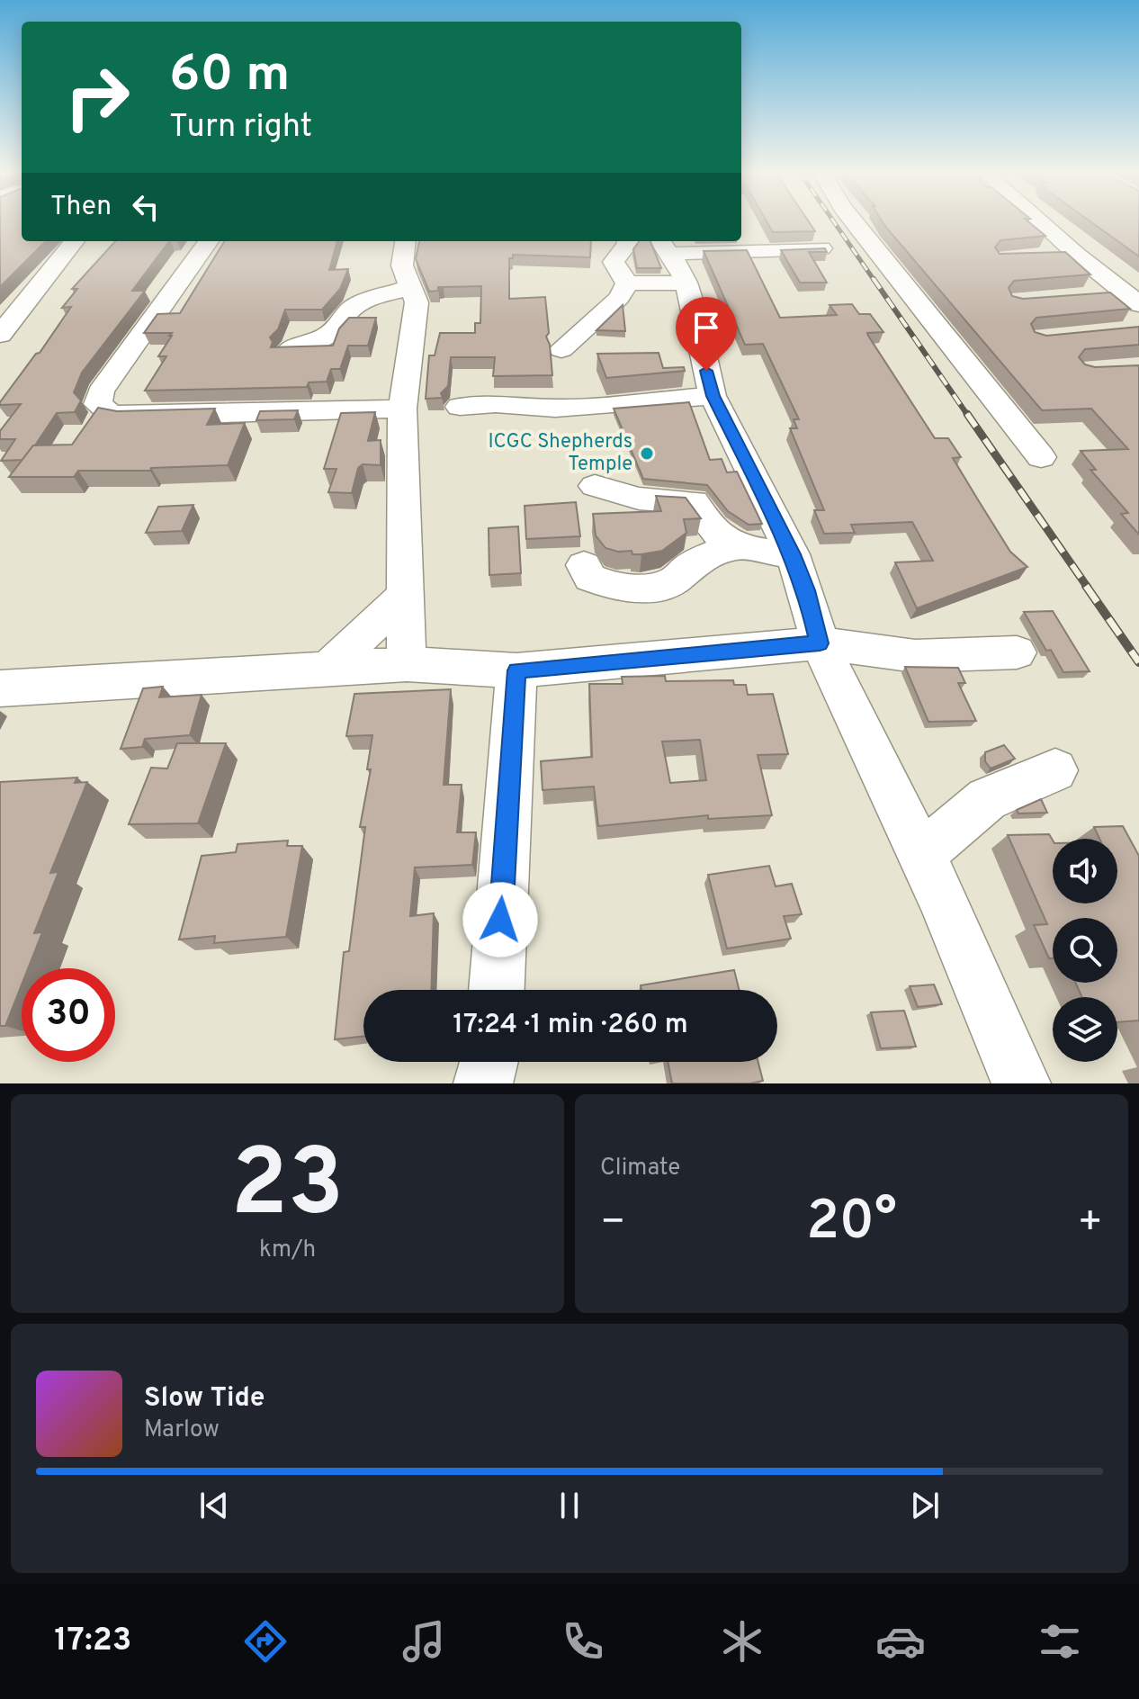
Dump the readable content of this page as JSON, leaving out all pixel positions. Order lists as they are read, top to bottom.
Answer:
{
  "places": ["ICGC Shepherds Temple"],
  "page": {
    "turn": ["60 m", "Turn right"],
    "then": "Then",
    "limit": "30",
    "trip": "17:24 · 1 min · 260 m",
    "tile": [
      ["23", "km/h"],
      "Climate"
    ],
    "heat": ["−", "20°", "+"],
    "song": ["Slow Tide", "Marlow"],
    "tabs": "17:23"
  }
}
